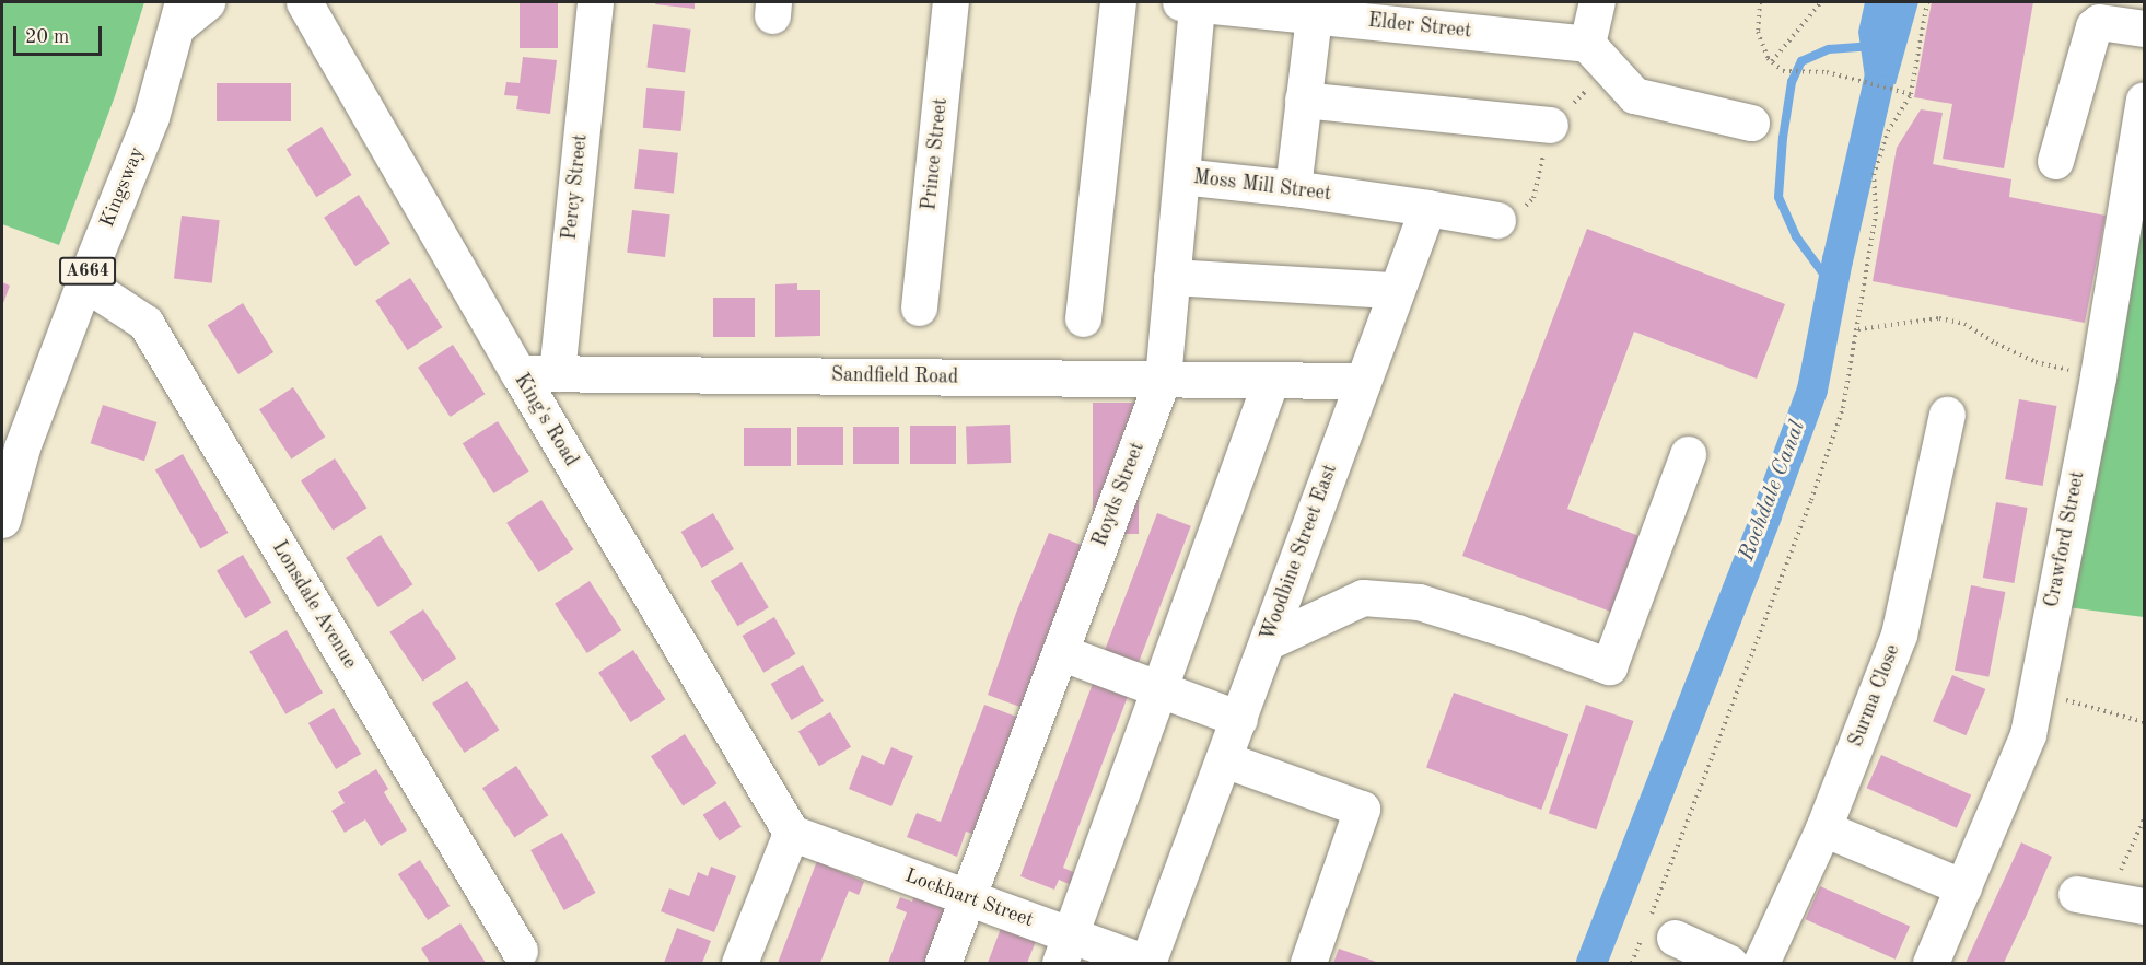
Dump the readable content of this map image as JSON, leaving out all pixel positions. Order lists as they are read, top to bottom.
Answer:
{
  "streets": {
    "main road": [
      "Elder Street",
      "Prince Street",
      "Moss Mill Street",
      "Kingsway",
      "Percy Street",
      "A664",
      "Sandfield Road",
      "King's Road",
      "Royds Street",
      "Crawford Street",
      "Woodbine Street East",
      "Lonsdale Avenue",
      "Surma Close",
      "Lockhart Street"
    ]
  },
  "crossings": [
    ["Elder Street", "Royds Street"],
    ["Moss Mill Street", "Royds Street"],
    ["Moss Mill Street", "Woodbine Street East"],
    ["Kingsway", "Lonsdale Avenue"],
    ["Percy Street", "Sandfield Road"],
    ["Sandfield Road", "King's Road"],
    ["Sandfield Road", "Royds Street"],
    ["Sandfield Road", "Woodbine Street East"],
    ["King's Road", "Lockhart Street"],
    ["Royds Street", "Lockhart Street"],
    ["Woodbine Street East", "Lockhart Street"]
  ],
  "water": ["Rochdale Canal"],
  "scale_bar": "20 m"
}
